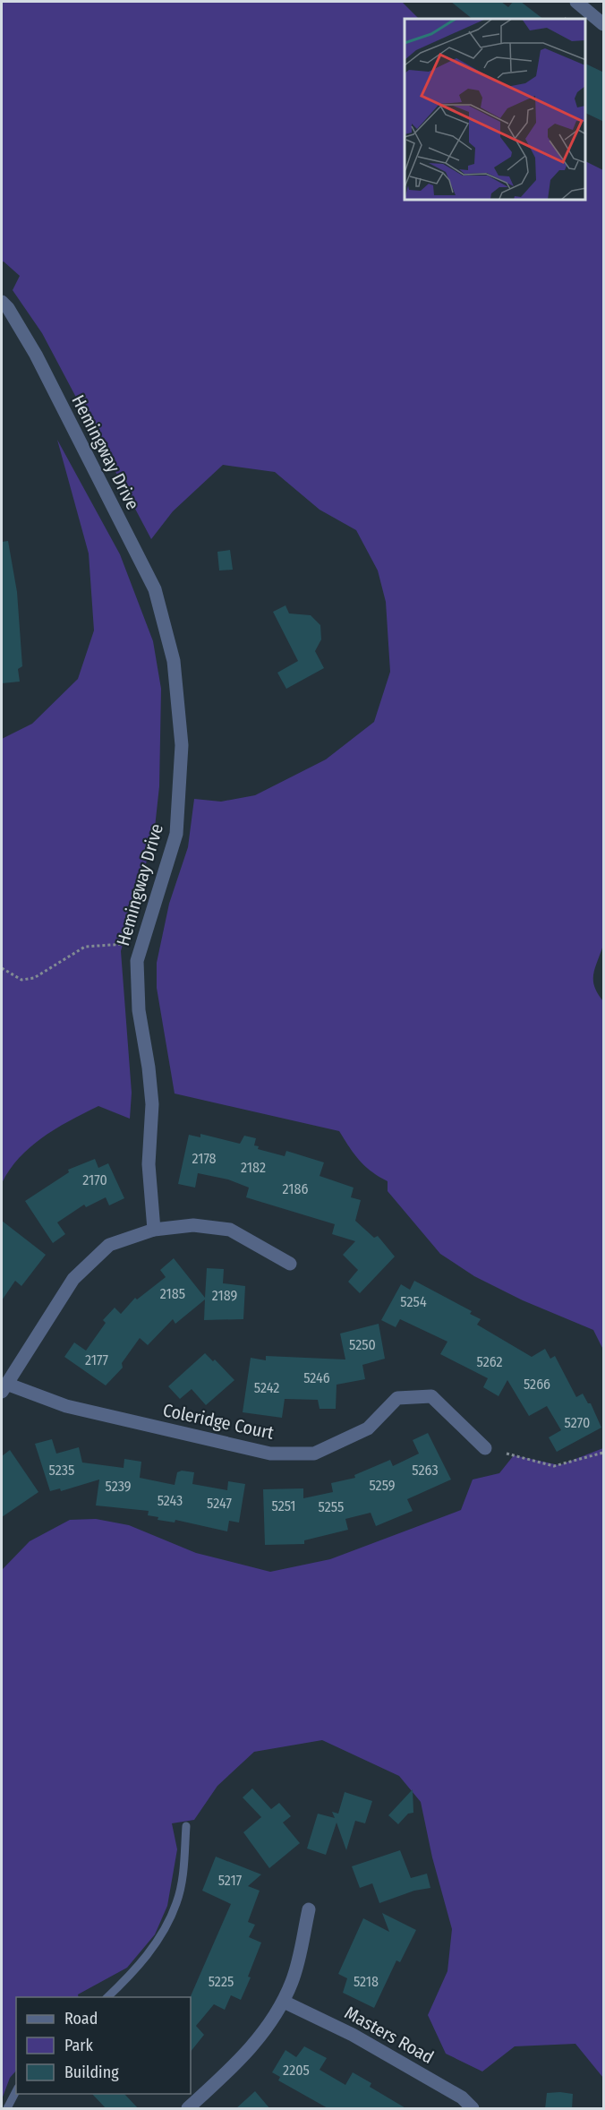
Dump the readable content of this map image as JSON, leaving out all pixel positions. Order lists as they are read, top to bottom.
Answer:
{
  "streets": {
    "street": ["Hemingway Drive", "Coleridge Court", "Masters Road"]
  },
  "house_numbers": [
    "2178",
    "2182",
    "2170",
    "2186",
    "2185",
    "2189",
    "5254",
    "5250",
    "2177",
    "5262",
    "5246",
    "5266",
    "5242",
    "5270",
    "5235",
    "5263",
    "5259",
    "5239",
    "5243",
    "5247",
    "5251",
    "5255",
    "5217",
    "5225",
    "5218",
    "2205"
  ],
  "legend": ["Road", "Park", "Building"]
}
